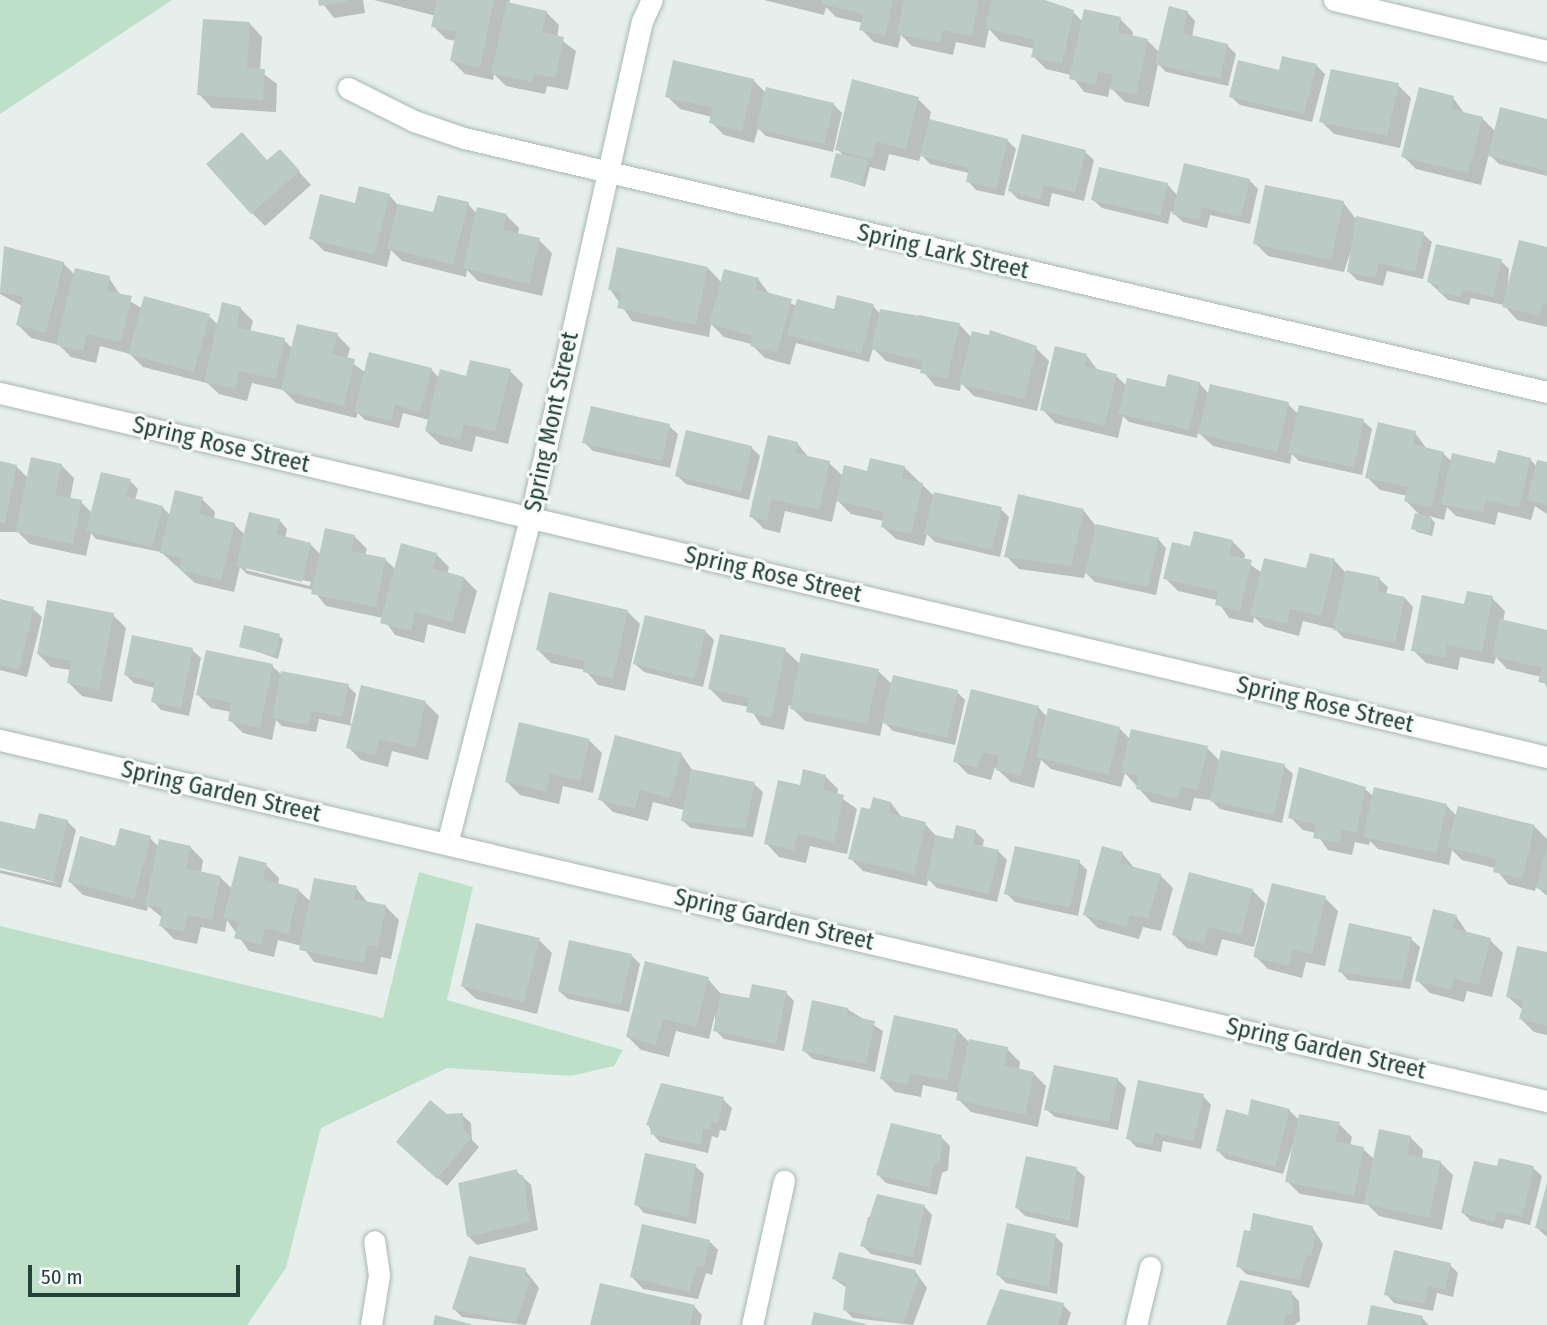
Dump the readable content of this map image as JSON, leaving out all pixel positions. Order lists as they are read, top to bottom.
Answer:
{
  "streets": {
    "street": [
      "Spring Lark Street",
      "Spring Mont Street",
      "Spring Rose Street",
      "Spring Garden Street"
    ]
  },
  "crossings": [
    ["Spring Lark Street", "Spring Mont Street"],
    ["Spring Mont Street", "Spring Rose Street"],
    ["Spring Mont Street", "Spring Garden Street"]
  ],
  "scale_bar": "50 m"
}
